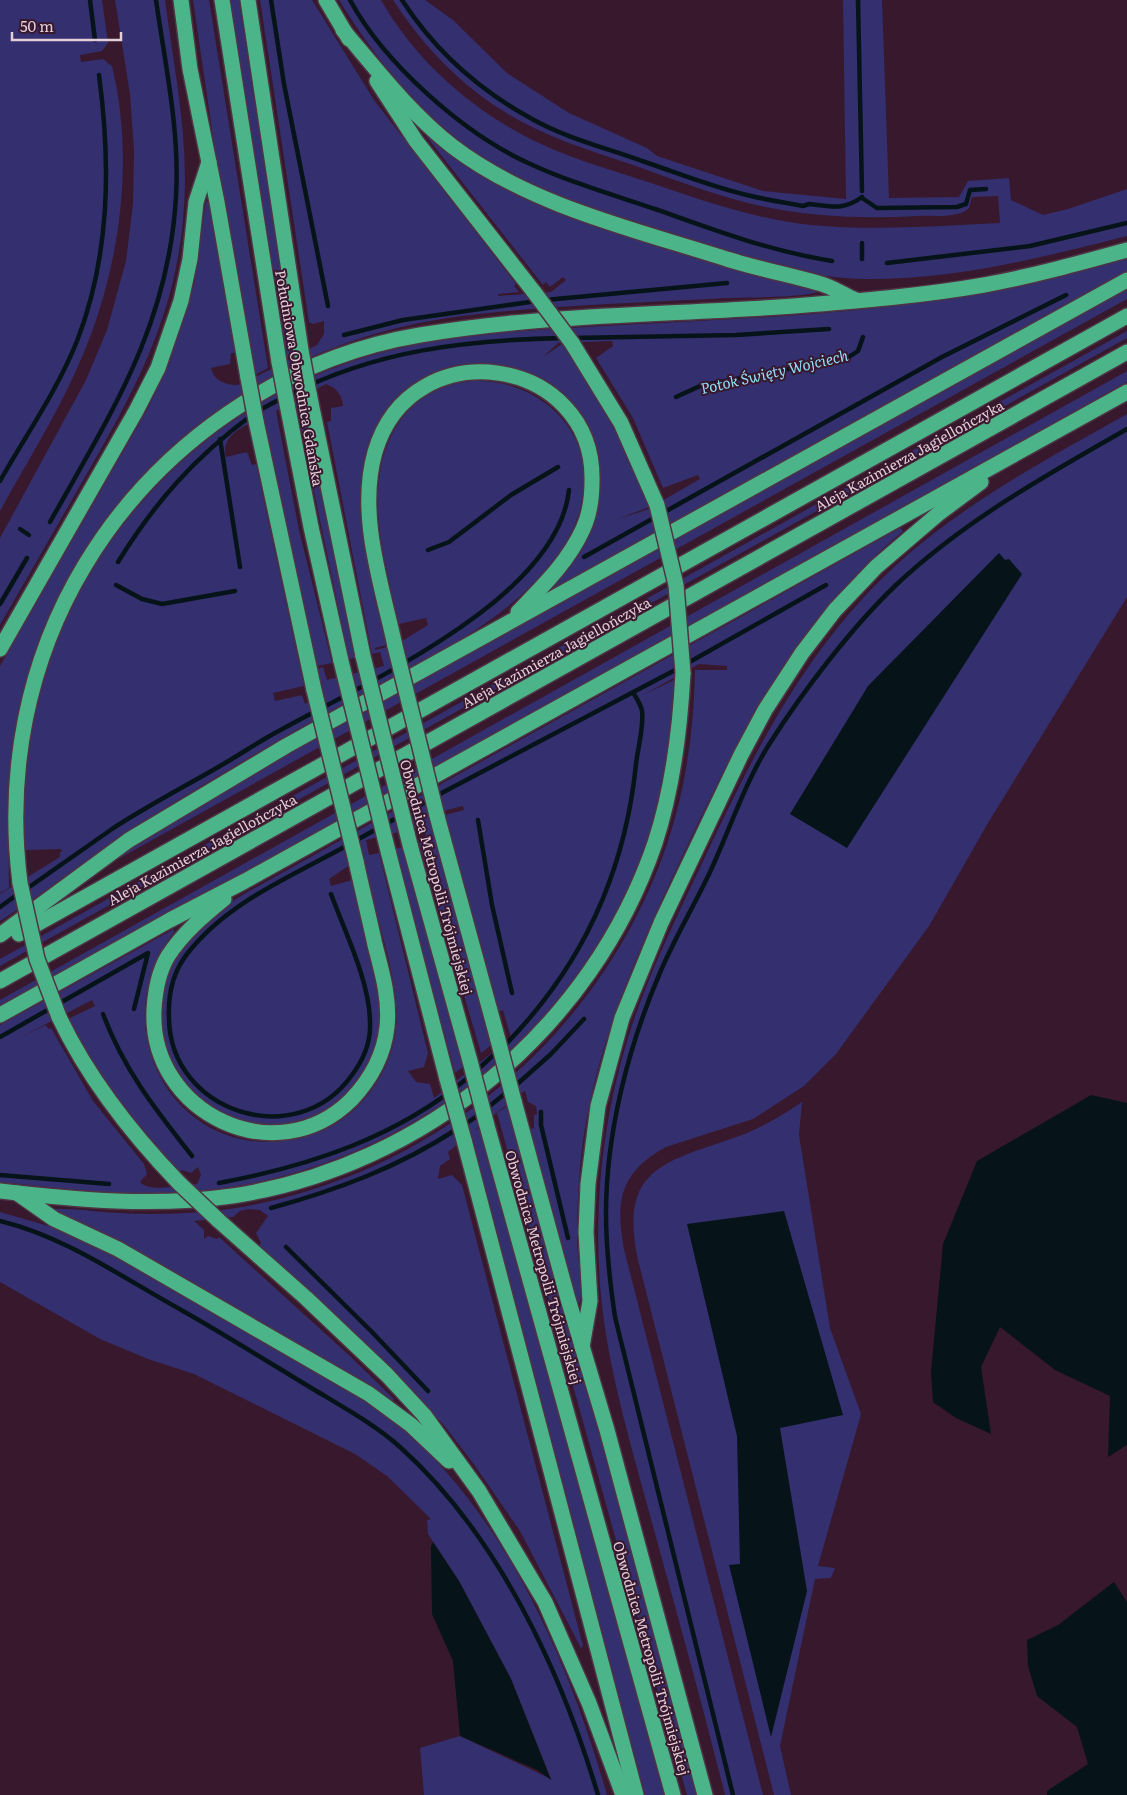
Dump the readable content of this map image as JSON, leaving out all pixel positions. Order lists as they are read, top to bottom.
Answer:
{
  "streets": {
    "highway": ["Południowa Obwodnica Gdańska", "Aleja Kazimierza Jagiellończyka", "Obwodnica Metropolii Trójmiejskiej"]
  },
  "crossings": [
    ["Południowa Obwodnica Gdańska", "Obwodnica Metropolii Trójmiejskiej"]
  ],
  "water": ["Potok Święty Wojciech"],
  "scale_bar": "50 m"
}
